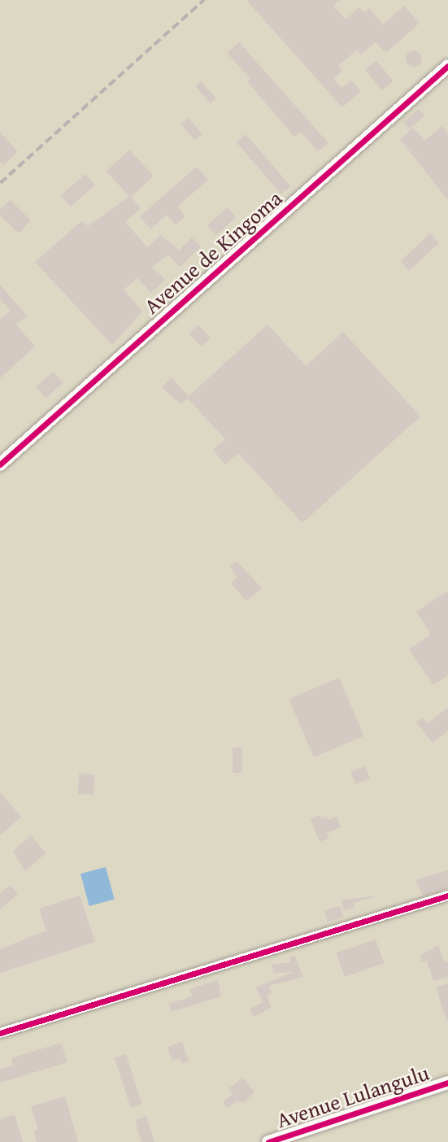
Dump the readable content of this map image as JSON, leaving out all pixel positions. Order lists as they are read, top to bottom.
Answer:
{
  "streets": {
    "street": ["Avenue de Kingoma", "Avenue Lulangulu"]
  }
}
